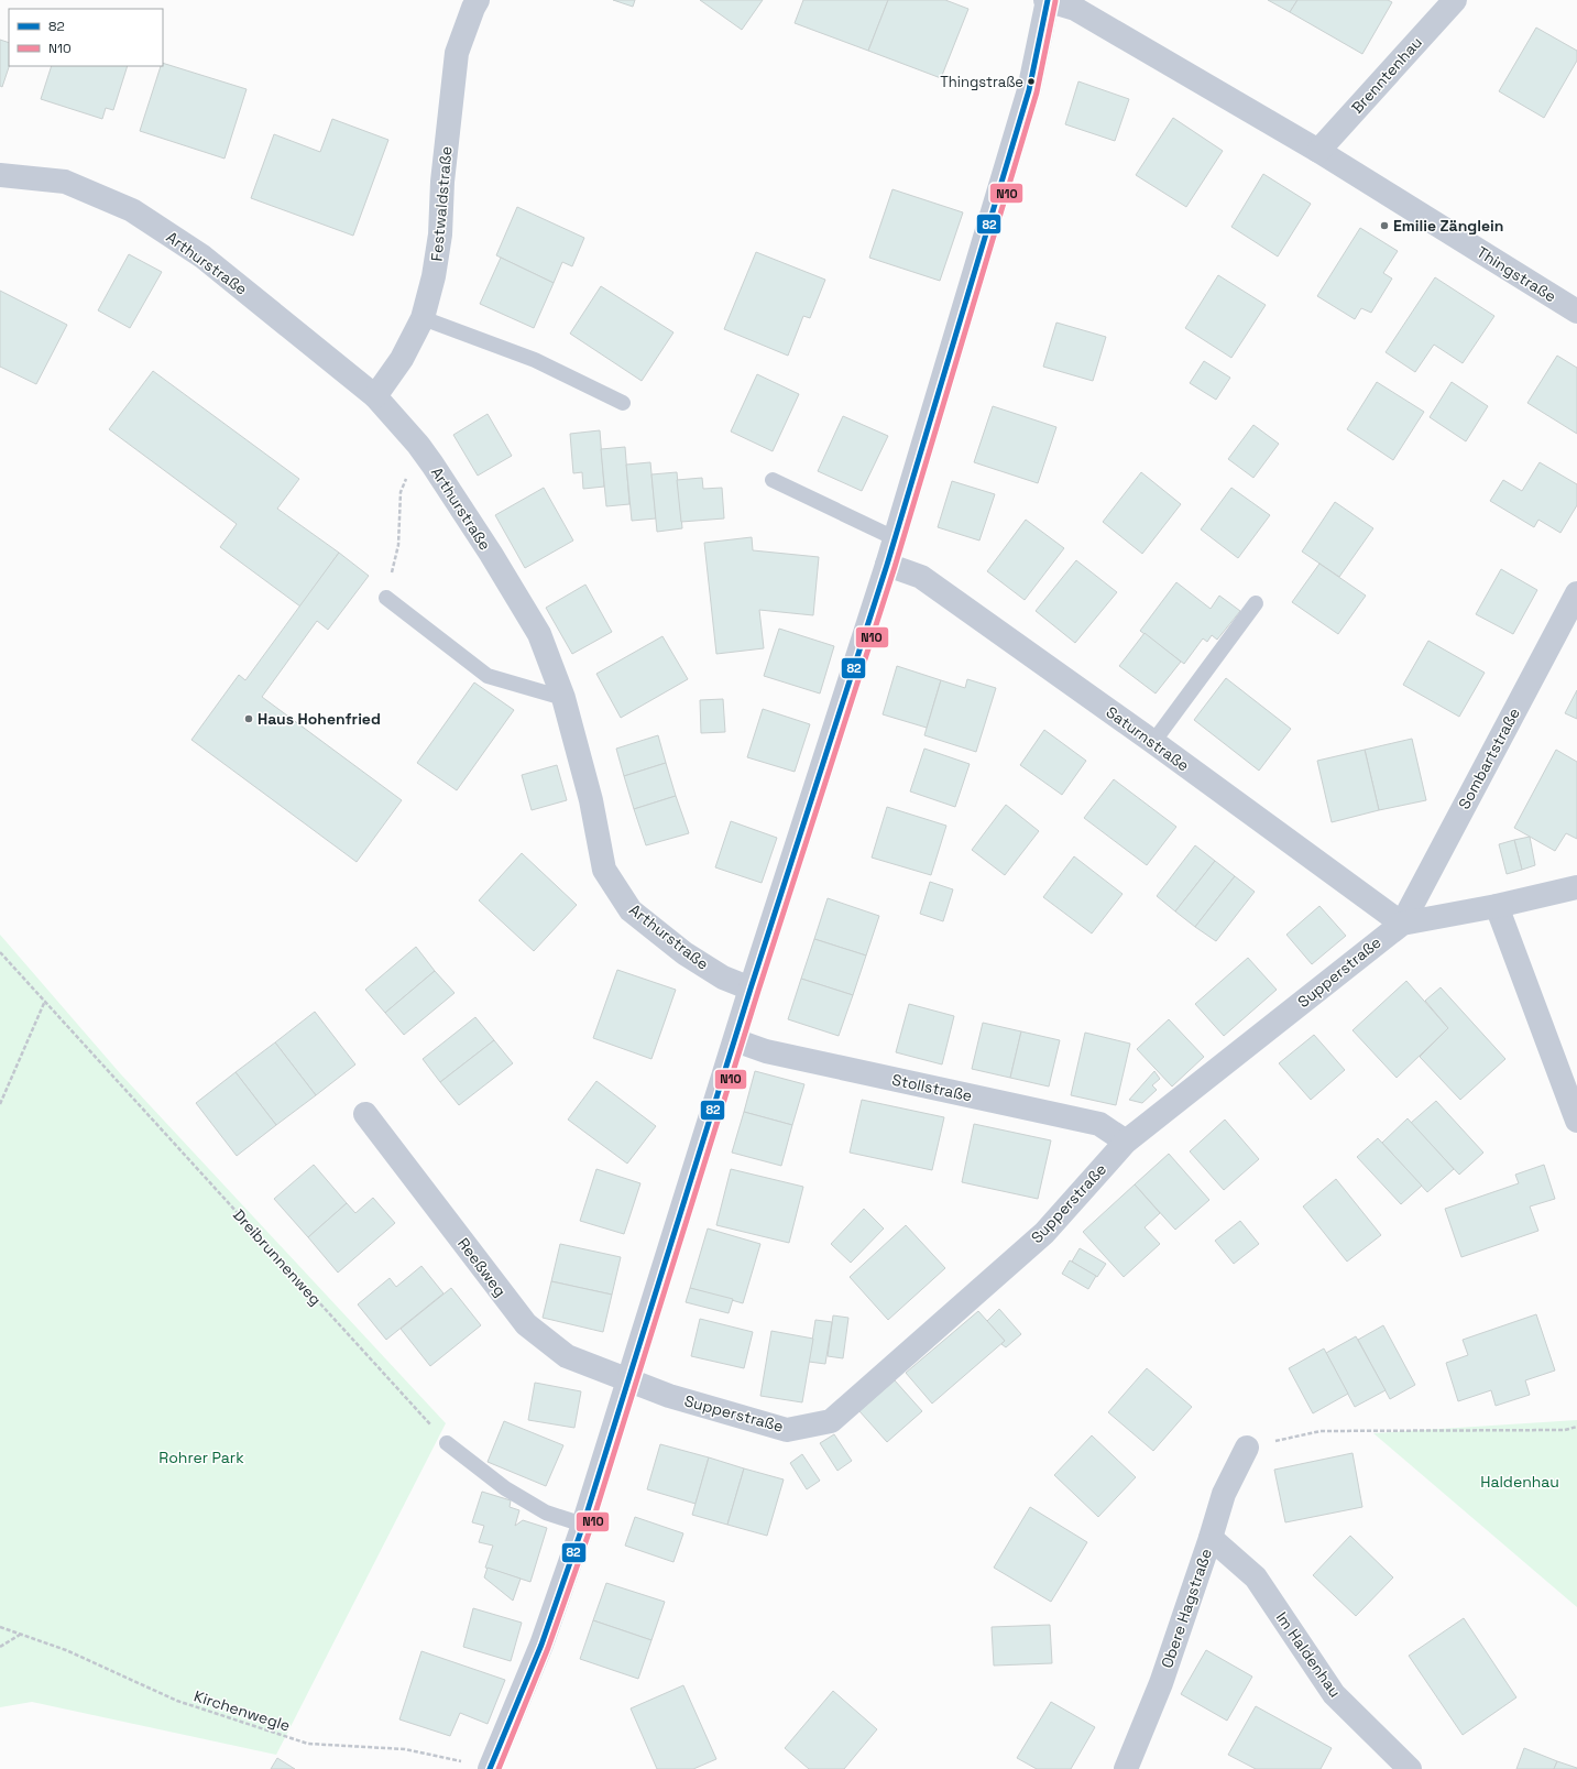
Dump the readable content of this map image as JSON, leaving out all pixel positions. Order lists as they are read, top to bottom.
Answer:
{
  "streets": {
    "street": [
      "Brenntenhau",
      "Festwaldstraße",
      "Arthurstraße",
      "Thingstraße",
      "Saturnstraße",
      "Sombartstraße",
      "Supperstraße",
      "Stollstraße",
      "Reeßweg",
      "Obere Hagstraße",
      "Im Haldenhau"
    ],
    "path": ["Dreibrunnenweg", "Kirchenwegle"]
  },
  "crossings": [
    ["Brenntenhau", "Thingstraße"],
    ["Festwaldstraße", "Arthurstraße"],
    ["Saturnstraße", "Sombartstraße"],
    ["Saturnstraße", "Supperstraße"],
    ["Sombartstraße", "Supperstraße"],
    ["Supperstraße", "Stollstraße"],
    ["Supperstraße", "Reeßweg"],
    ["Obere Hagstraße", "Im Haldenhau"]
  ],
  "parks": ["Rohrer Park", "Haldenhau"],
  "places": ["Thingstraße", "Emilie Zänglein", "Haus Hohenfried"],
  "lines": ["transit line 82", "transit line N10"],
  "legend": ["82", "N10"]
}
